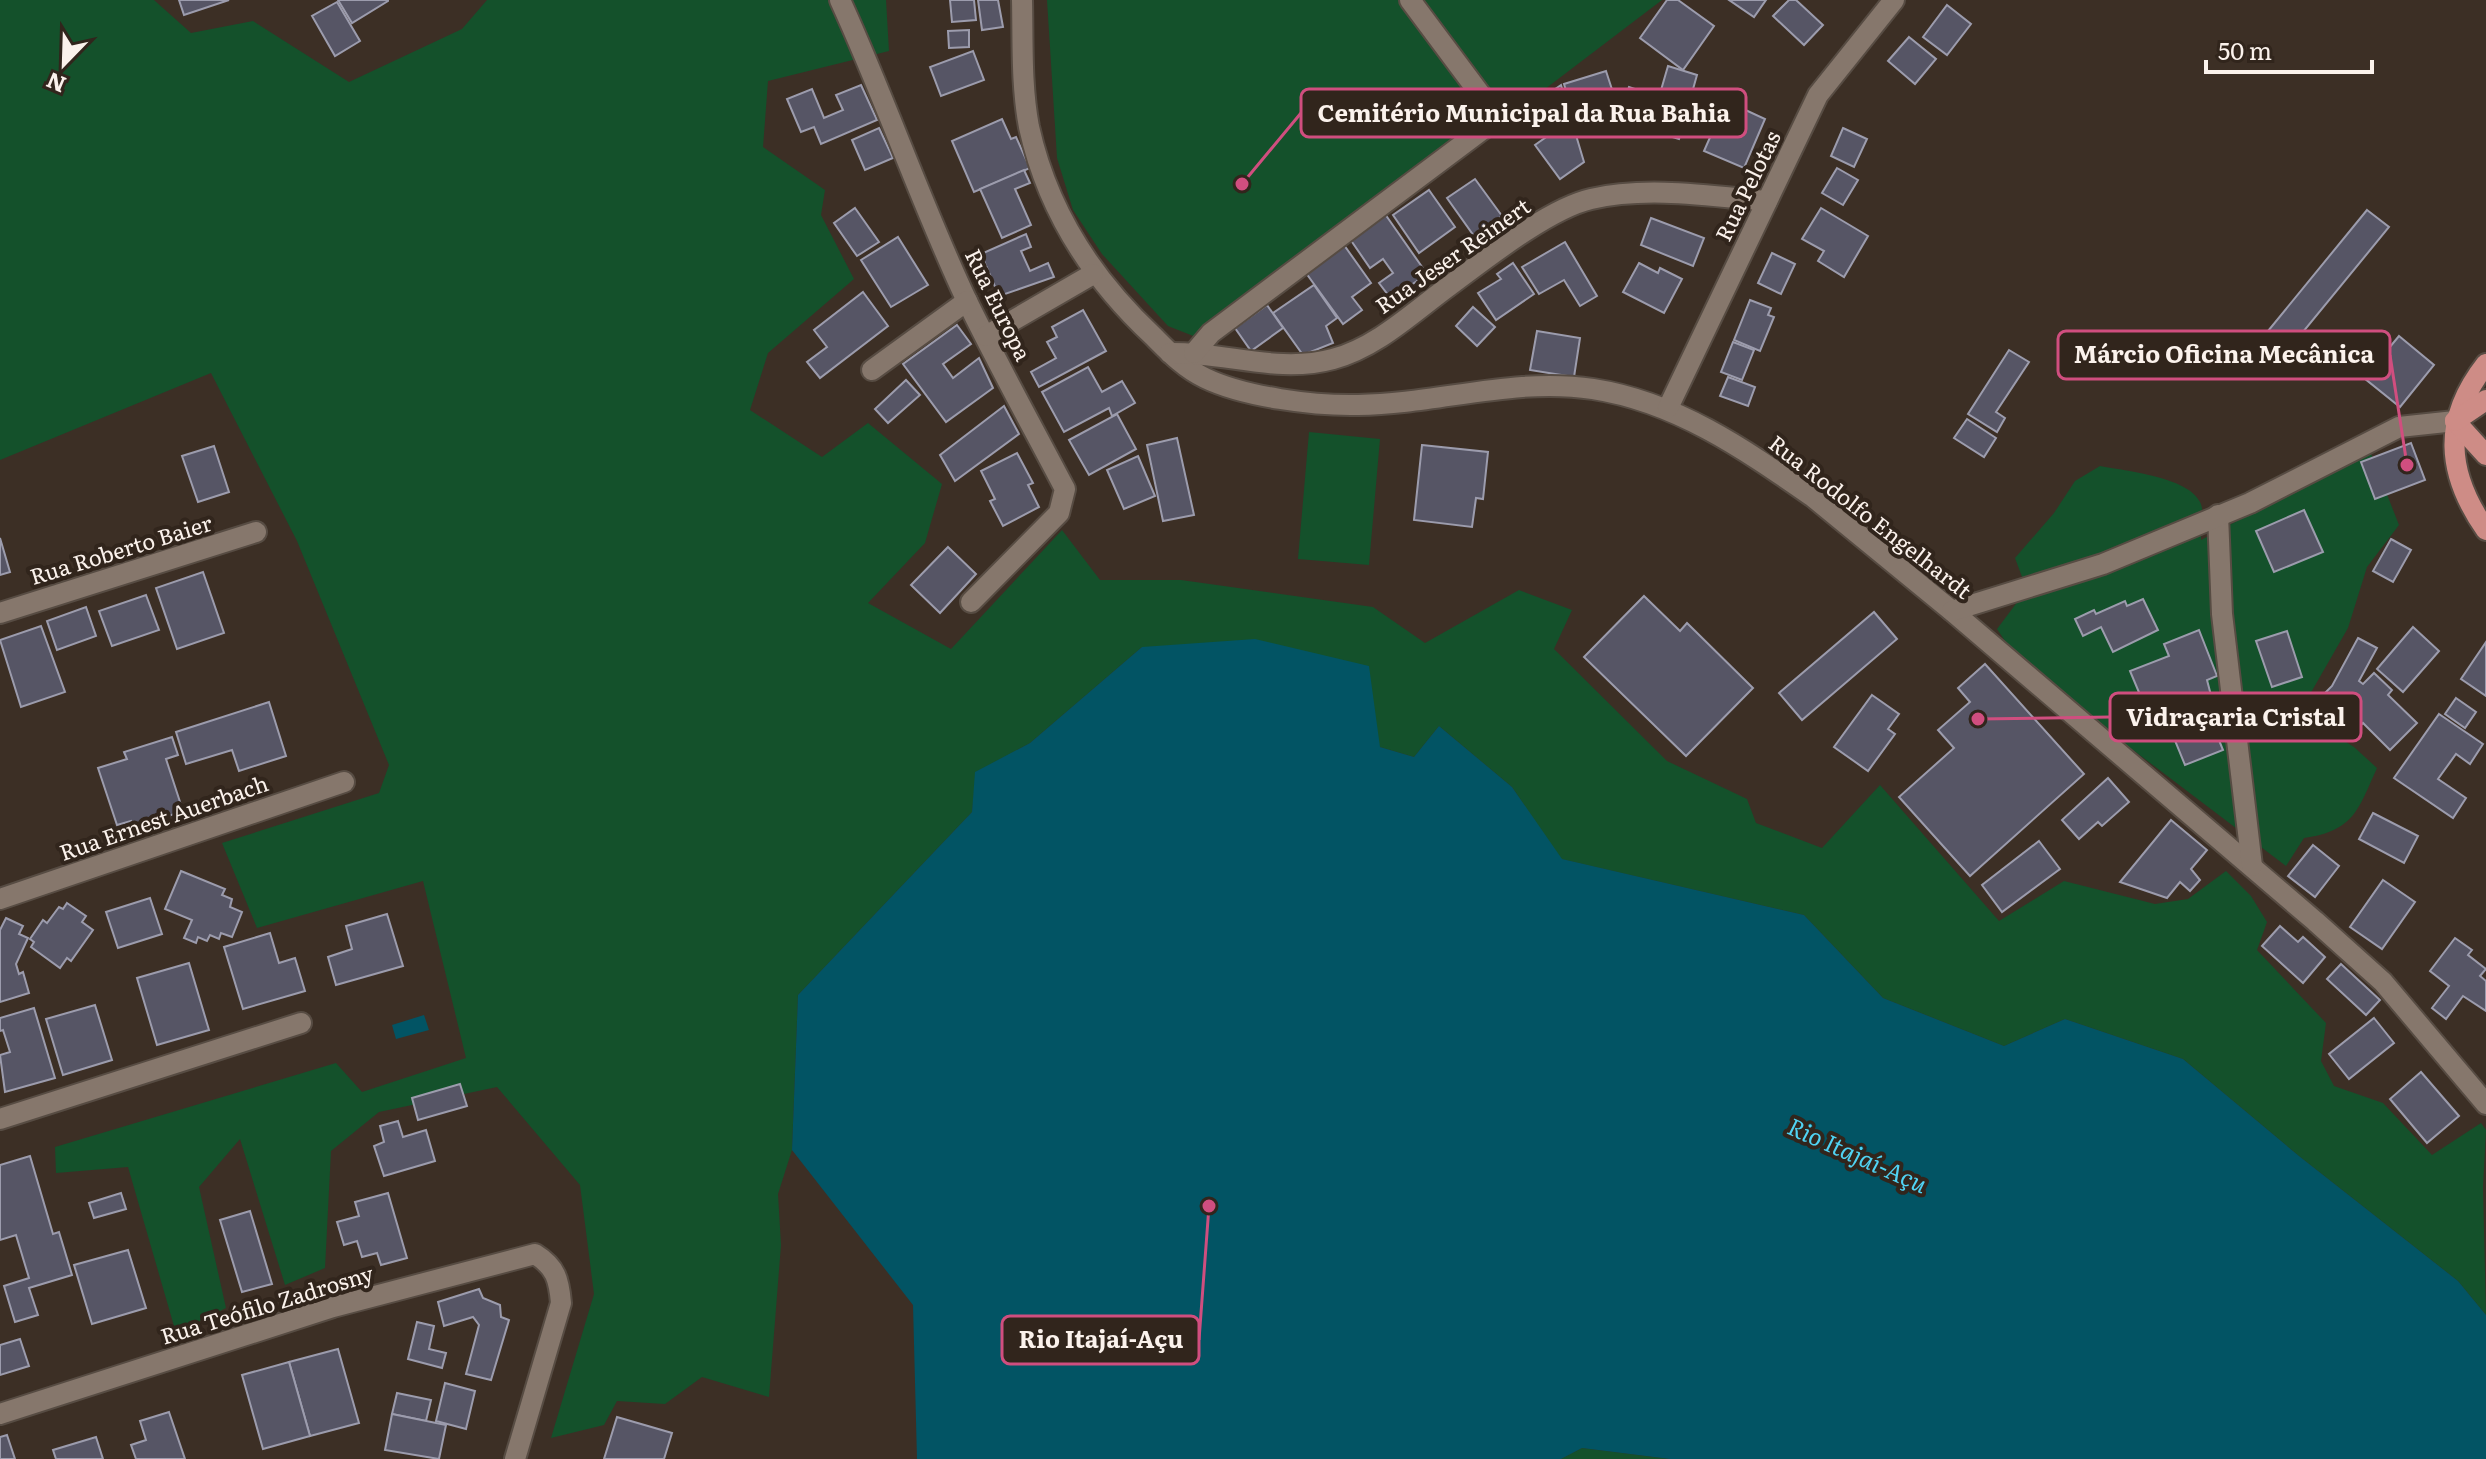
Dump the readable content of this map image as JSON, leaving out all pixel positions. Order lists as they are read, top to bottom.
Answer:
{
  "streets": {
    "street": [
      "Rua Pelotas",
      "Rua Jeser Reinert",
      "Rua Europa",
      "Rua Rodolfo Engelhardt",
      "Rua Roberto Baier",
      "Rua Ernest Auerbach",
      "Rua Teófilo Zadrosny"
    ]
  },
  "crossings": [
    ["Rua Pelotas", "Rua Jeser Reinert"],
    ["Rua Pelotas", "Rua Rodolfo Engelhardt"],
    ["Rua Jeser Reinert", "Rua Rodolfo Engelhardt"]
  ],
  "water": ["Rio Itajaí-Açu"],
  "places": [
    "Cemitério Municipal da Rua Bahia",
    "Márcio Oficina Mecânica",
    "Vidraçaria Cristal",
    "Rio Itajaí-Açu"
  ],
  "scale_bar": "50 m",
  "north": "bottom left"
}
